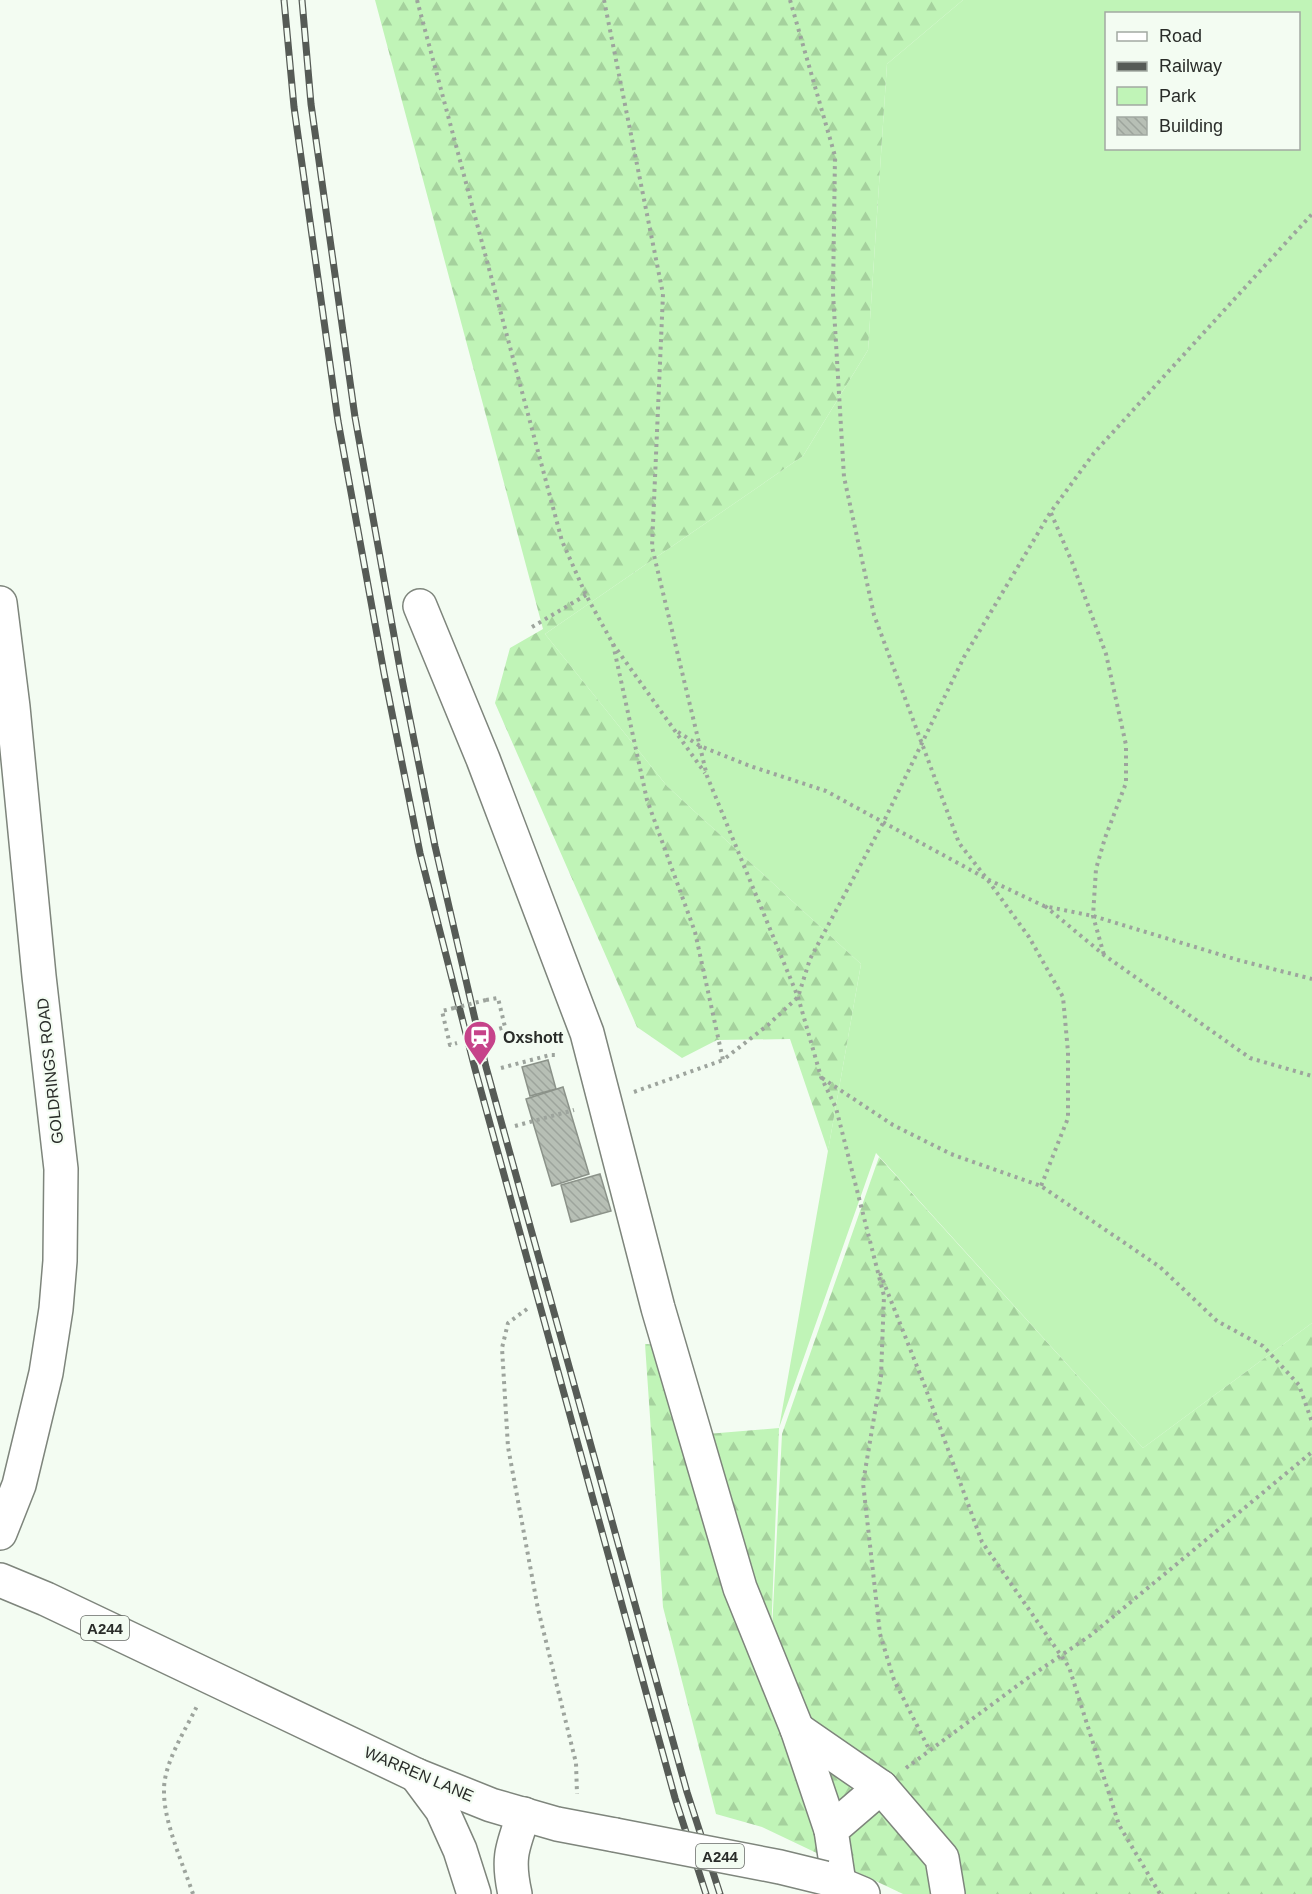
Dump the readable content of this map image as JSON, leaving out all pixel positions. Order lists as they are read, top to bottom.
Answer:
{
  "streets": {
    "main road": ["GOLDRINGS ROAD", "A244", "WARREN LANE"]
  },
  "places": {
    "station": ["Oxshott"]
  },
  "legend": [
    "Road",
    "Railway",
    "Park",
    "Building"
  ]
}
